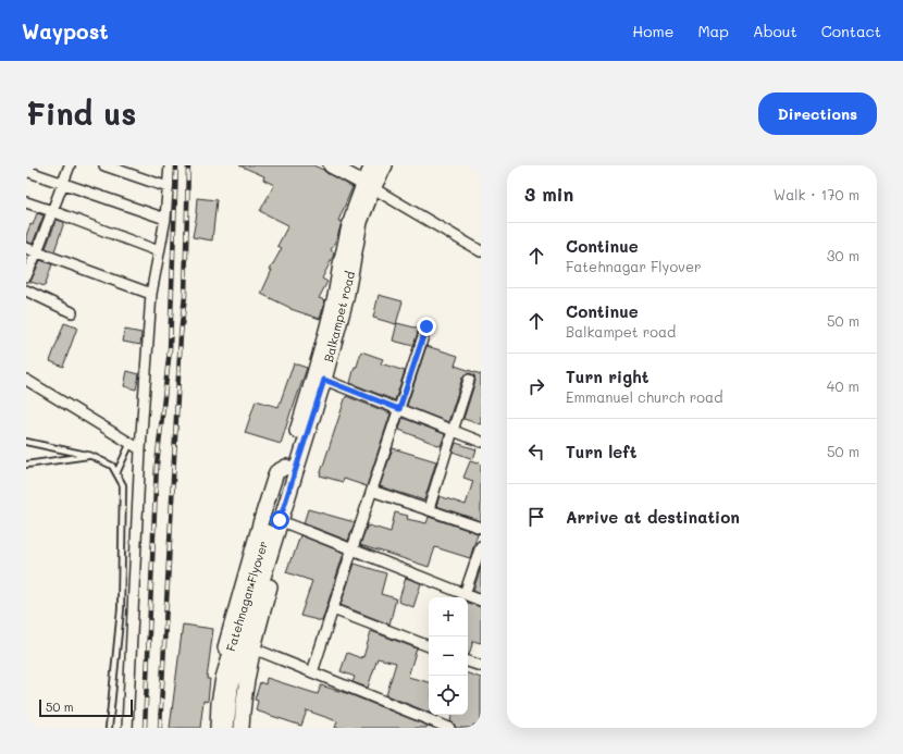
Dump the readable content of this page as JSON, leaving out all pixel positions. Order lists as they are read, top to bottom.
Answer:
{
  "streets": {
    "main road": ["Balkampet road", "Fatehnagar Flyover"]
  },
  "crossings": [
    ["Balkampet road", "Fatehnagar Flyover"]
  ],
  "scale_bar": "50 m",
  "page": {
    "header": "Waypost",
    "nav": [
      "Home",
      "Map",
      "About",
      "Contact"
    ],
    "buttons": "Directions",
    "title": "Find us",
    "heading": ["3 min", "Walk · 170 m"],
    "list": [
      ["Continue", "Fatehnagar Flyover", "30 m"],
      ["Continue", "Balkampet road", "50 m"],
      ["Turn right", "Emmanuel church road", "40 m"],
      ["Turn left", "50 m"],
      "Arrive at destination"
    ],
    "map_buttons": ["+", "−"],
    "scale": "50 m"
  }
}
